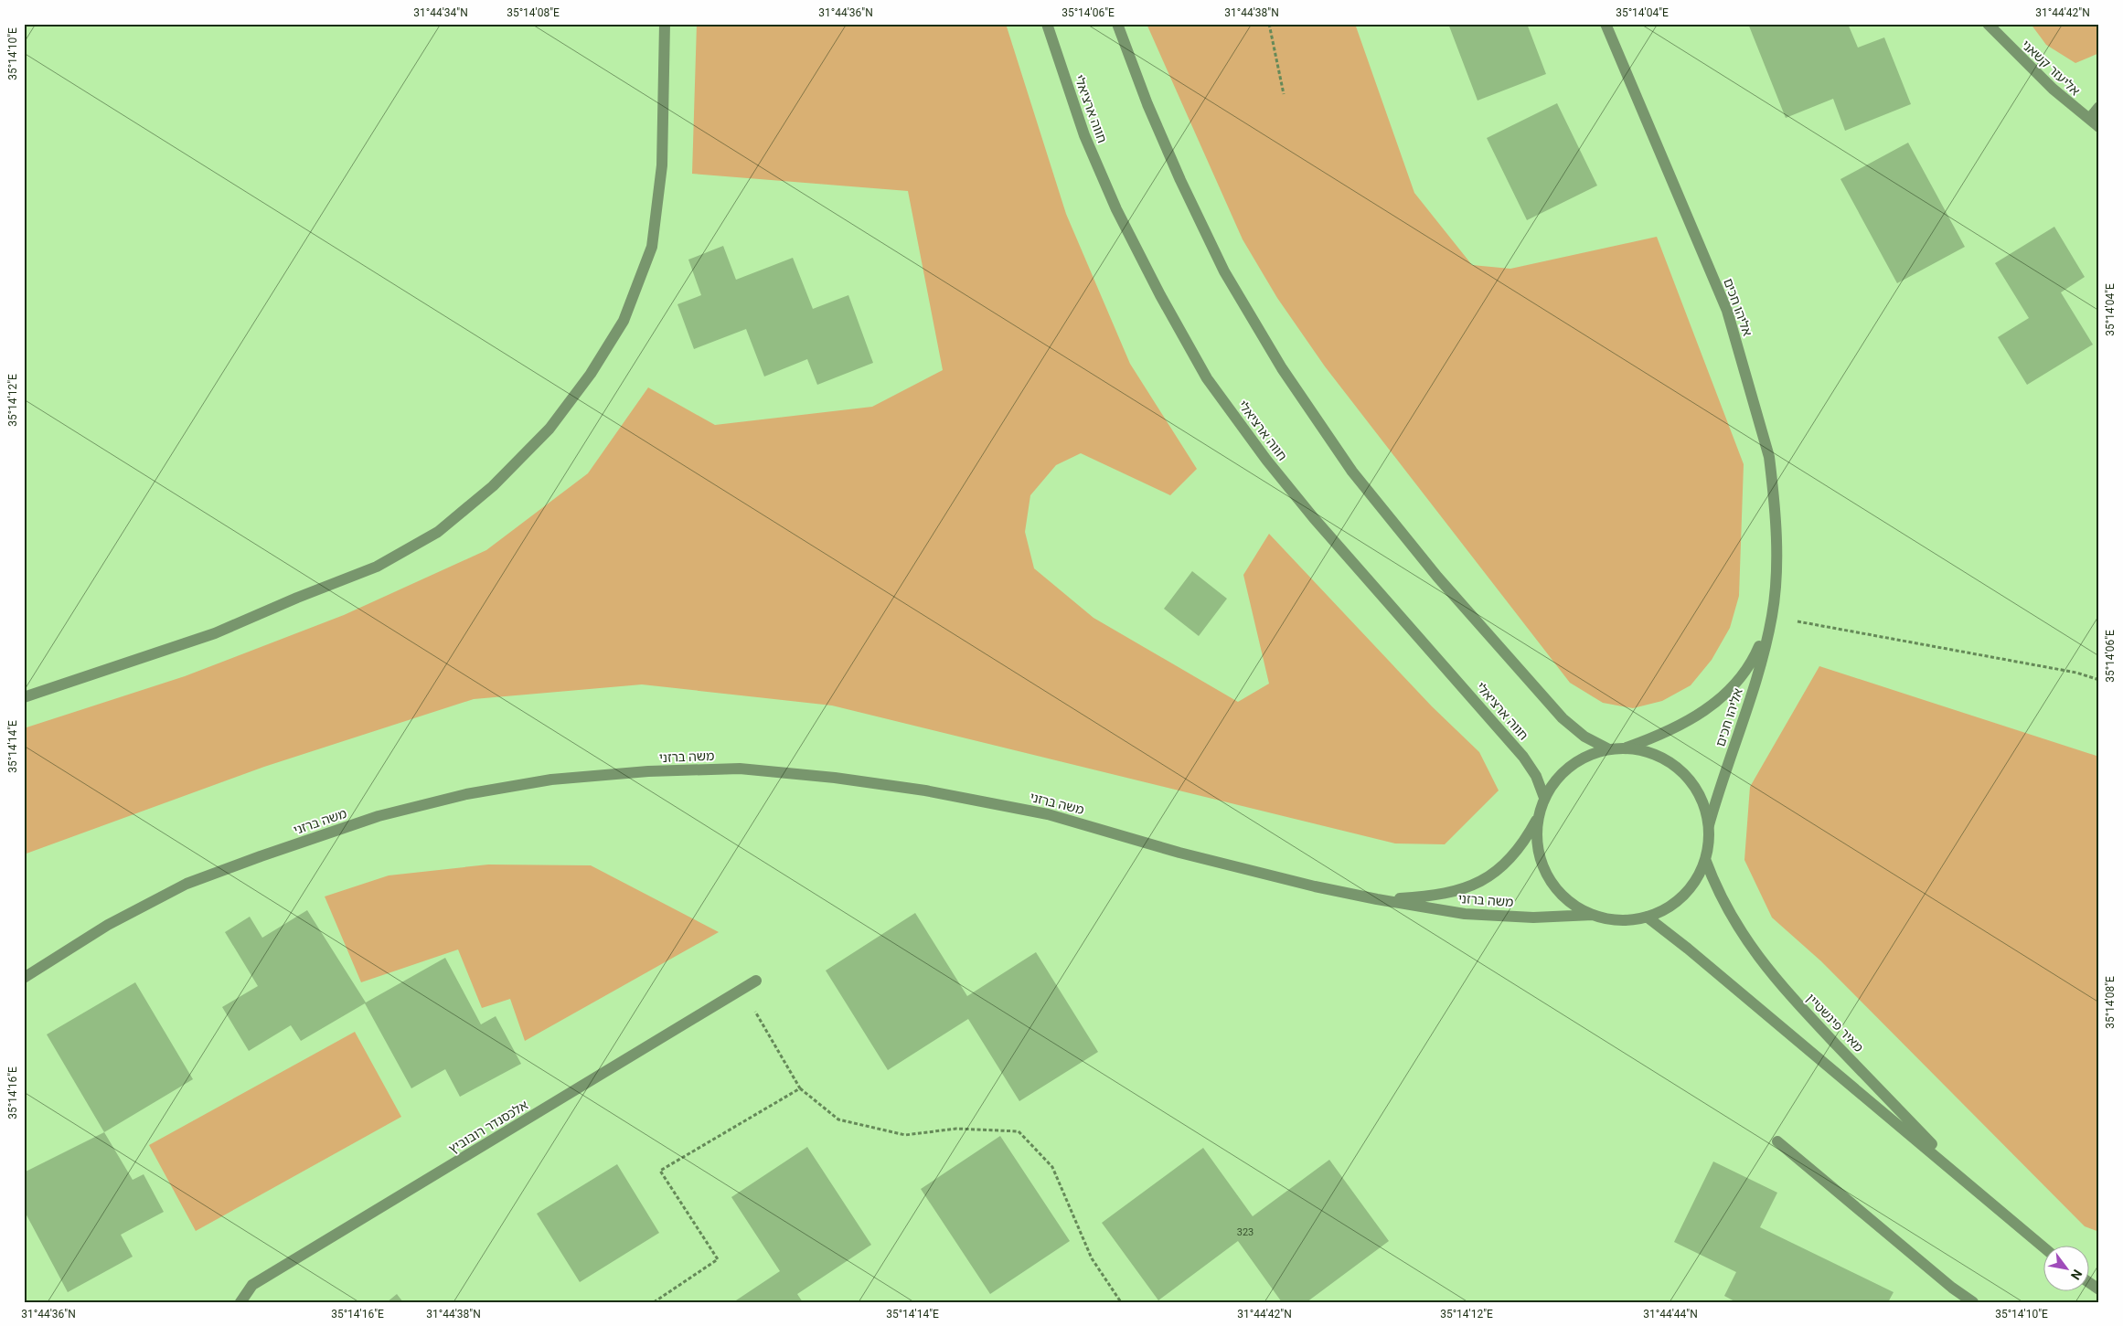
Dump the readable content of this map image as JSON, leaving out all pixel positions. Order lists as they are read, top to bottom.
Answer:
{
  "streets": {
    "street": [
      "אליעזר קשאני",
      "חווה ארציאלי",
      "אליהו חכים",
      "משה ברזני",
      "מאיר פינשטיין",
      "אלכסנדר רובוביץ"
    ]
  },
  "house_numbers": ["323"],
  "north": "bottom right",
  "coordinates": [
    "31°44'34\"N",
    "35°14'08\"E",
    "31°44'36\"N",
    "35°14'06\"E",
    "31°44'38\"N",
    "35°14'04\"E",
    "31°44'42\"N",
    "35°14'10\"E",
    "35°14'12\"E",
    "35°14'14\"E",
    "35°14'16\"E",
    "31°44'44\"N"
  ]
}
